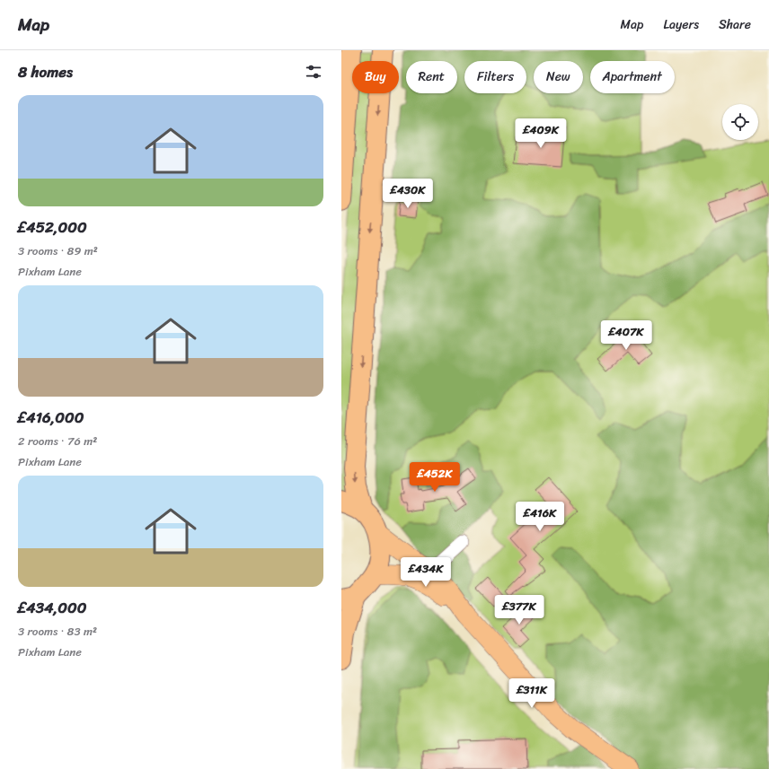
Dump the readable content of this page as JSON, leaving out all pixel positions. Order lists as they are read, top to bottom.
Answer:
{
  "page": {
    "header": "Map",
    "nav": ["Map", "Layers", "Share"],
    "heading": "8 homes",
    "chip": [
      "Buy",
      "Rent",
      "Filters",
      "New",
      "Apartment"
    ],
    "list": [
      {
        "name": "£452,000",
        "note": "3 rooms · 89 m² · Pixham Lane"
      },
      {
        "name": "£416,000",
        "note": "2 rooms · 76 m² · Pixham Lane"
      },
      {
        "name": "£434,000",
        "note": "3 rooms · 83 m² · Pixham Lane"
      }
    ],
    "price": [
      "£409K",
      "£430K",
      "£407K",
      "£452K",
      "£416K",
      "£434K",
      "£377K",
      "£311K"
    ]
  }
}
